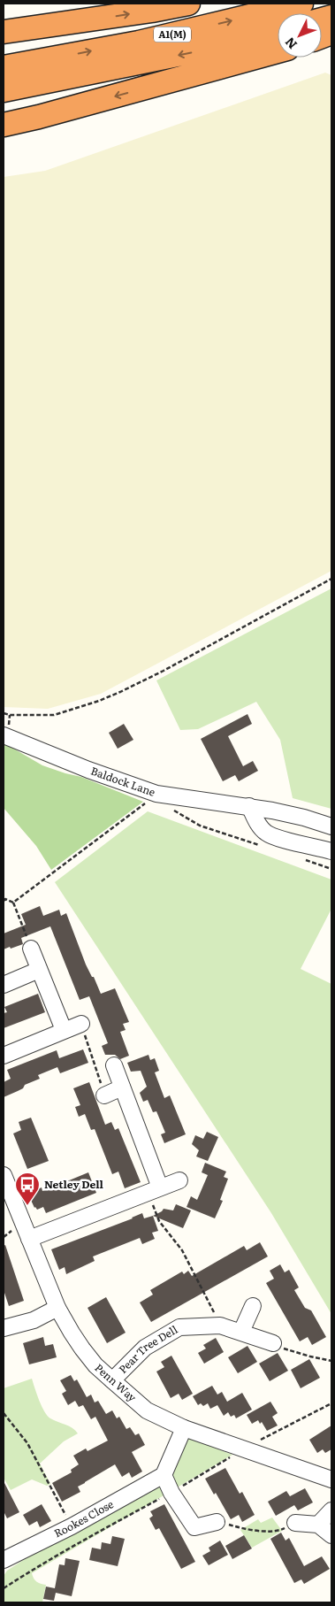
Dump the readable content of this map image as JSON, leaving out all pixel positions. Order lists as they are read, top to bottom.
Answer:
{
  "streets": {
    "highway": ["A1(M)"],
    "street": [
      "Baldock Lane",
      "Pear Tree Dell",
      "Penn Way",
      "Rookes Close"
    ]
  },
  "crossings": [
    ["Pear Tree Dell", "Penn Way"]
  ],
  "places": {
    "bus stop": ["Netley Dell"]
  },
  "north": "bottom left"
}
